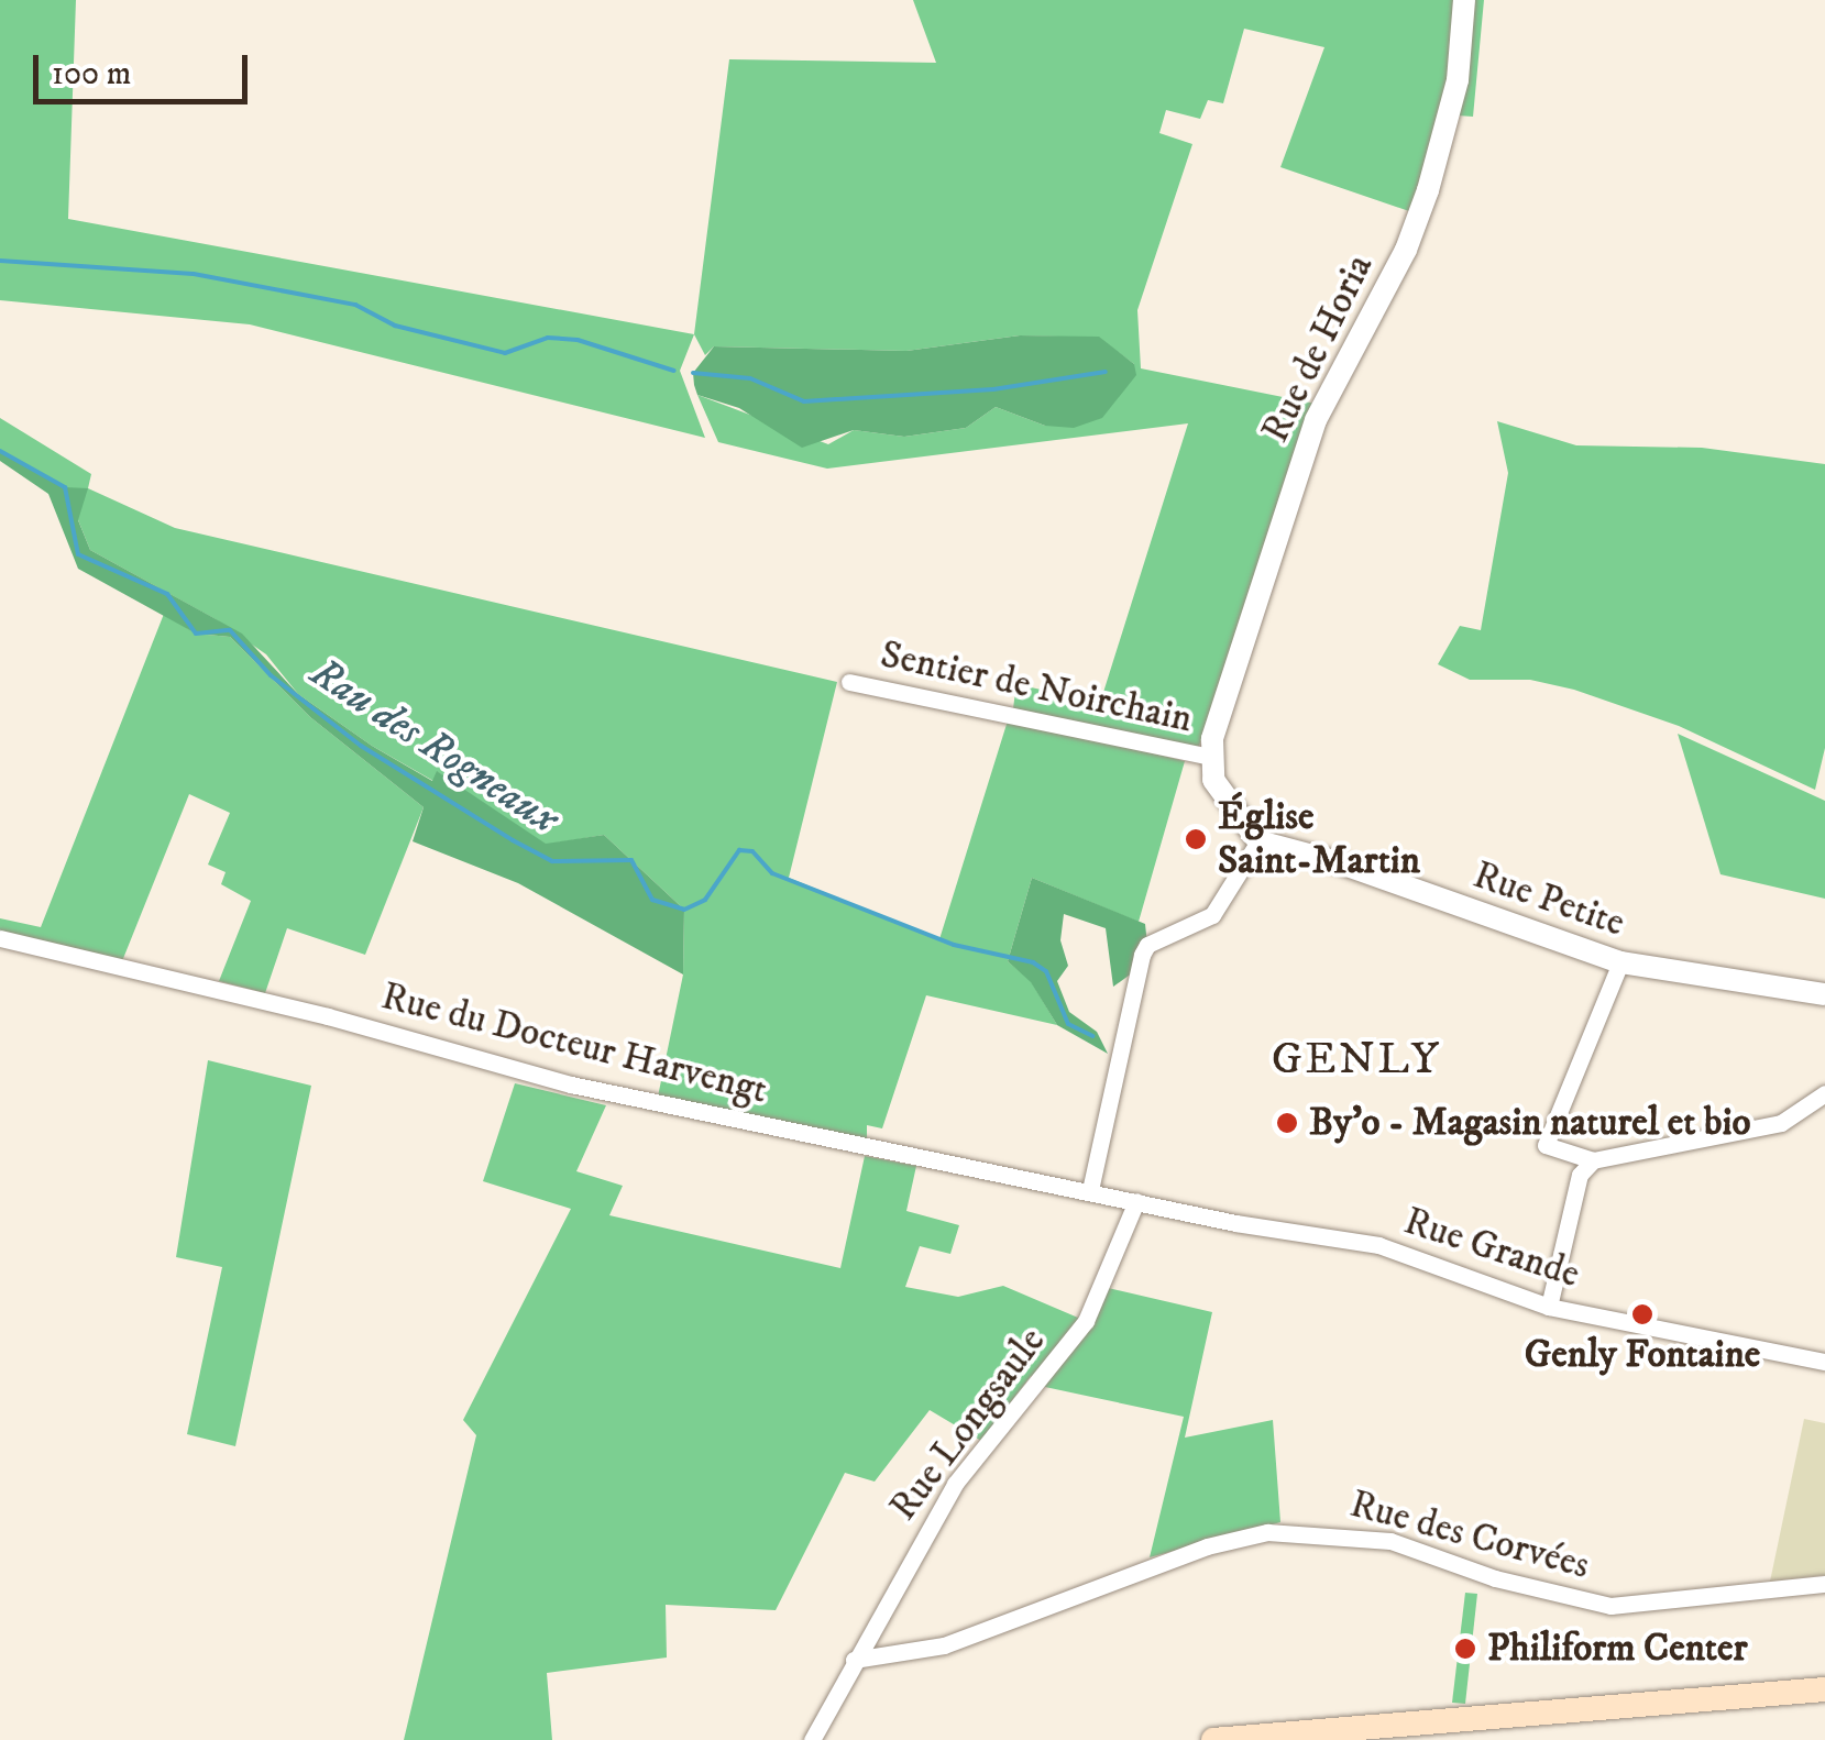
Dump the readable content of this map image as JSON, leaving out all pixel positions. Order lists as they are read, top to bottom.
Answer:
{
  "streets": {
    "street": [
      "Rue de Horia",
      "Sentier de Noirchain",
      "Rue Petite",
      "Rue du Docteur Harvengt",
      "Rue Grande",
      "Rue Longsaule",
      "Rue des Corvées"
    ]
  },
  "crossings": [
    ["Rue de Horia", "Sentier de Noirchain"],
    ["Rue du Docteur Harvengt", "Rue Grande"],
    ["Rue du Docteur Harvengt", "Rue Longsaule"],
    ["Rue Grande", "Rue Longsaule"],
    ["Rue Longsaule", "Rue des Corvées"]
  ],
  "districts": ["GENLY"],
  "water": ["Rau des Rogneaux"],
  "places": [
    "Église Saint-Martin",
    "By'o - Magasin naturel et bio",
    "Genly Fontaine",
    "Philiform Center"
  ],
  "scale_bar": "100 m"
}
